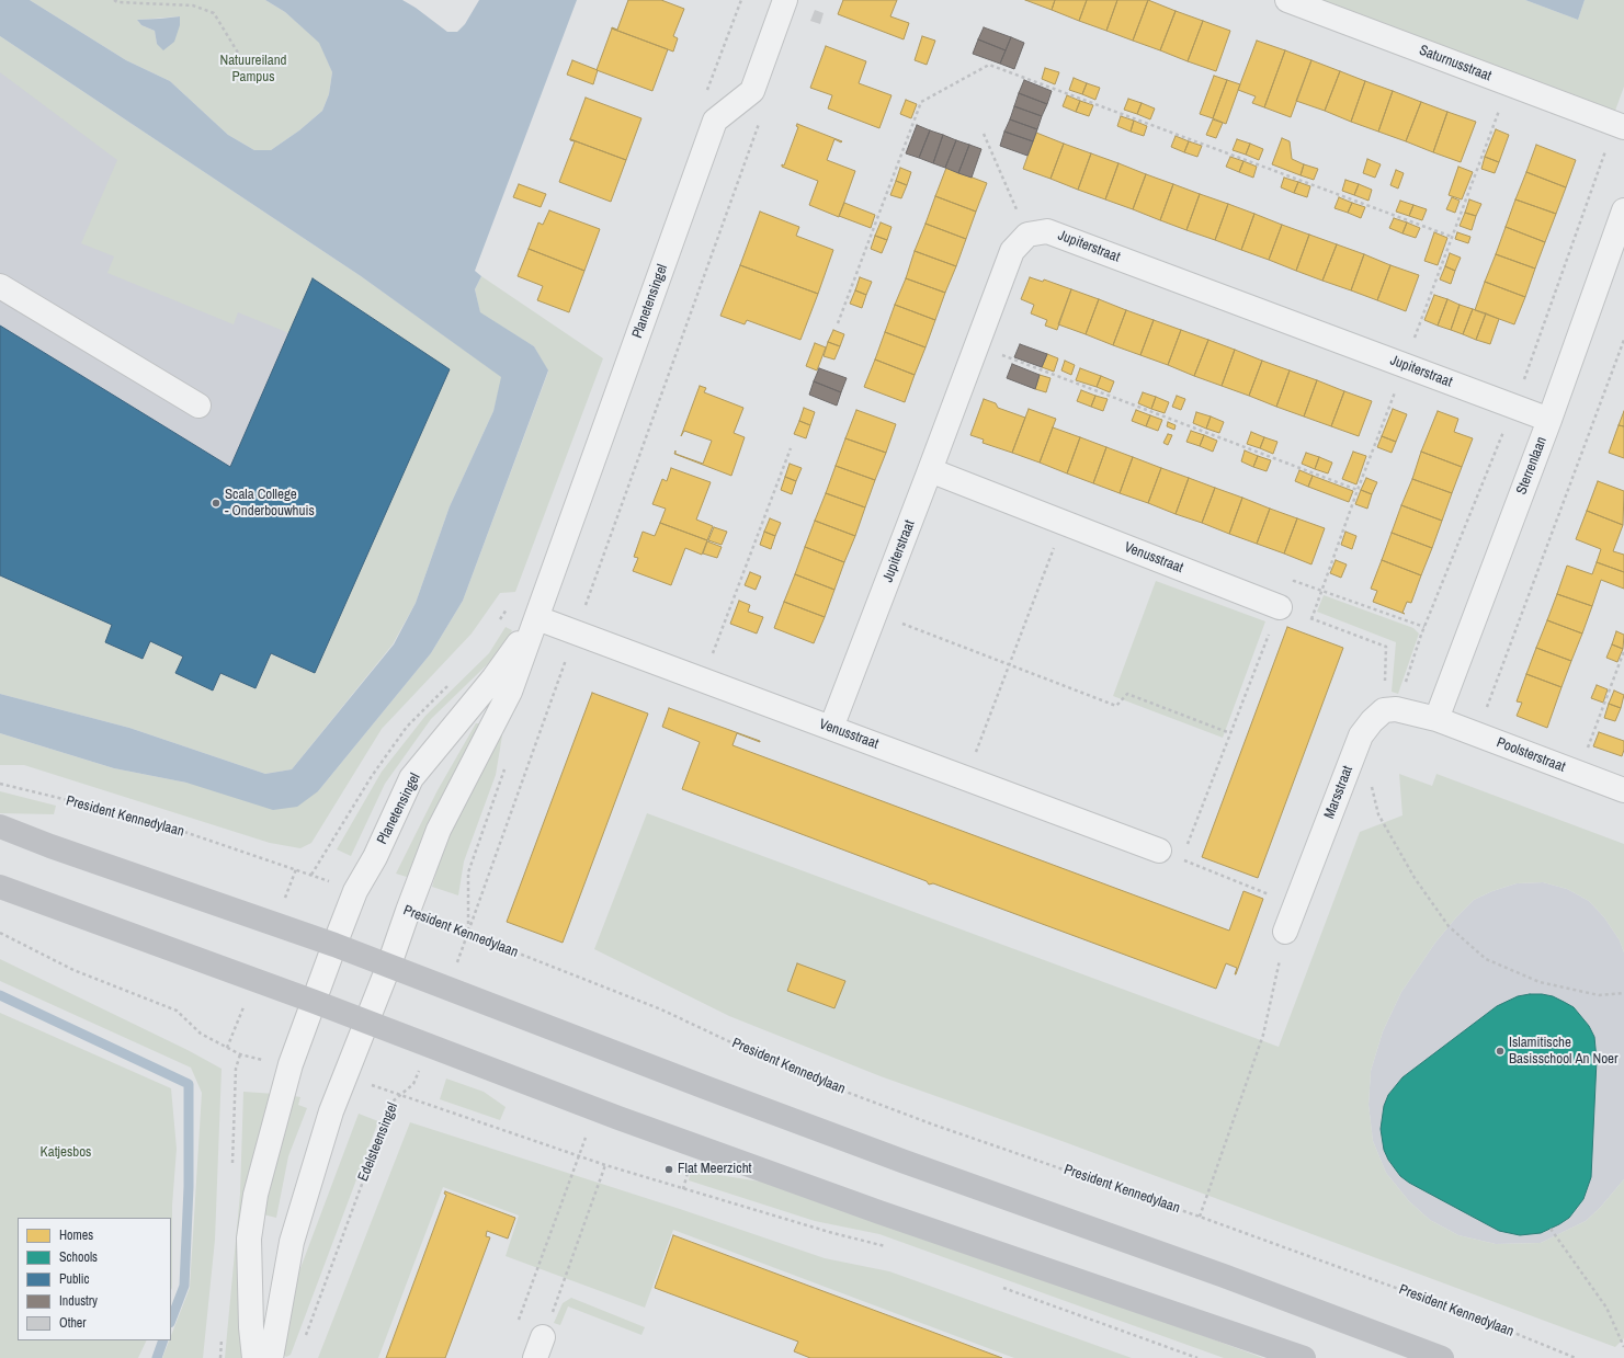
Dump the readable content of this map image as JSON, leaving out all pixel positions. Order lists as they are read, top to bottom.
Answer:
{
  "streets": {
    "street": [
      "Saturnusstraat",
      "Jupiterstraat",
      "Planetensingel",
      "Sterrenlaan",
      "Venusstraat",
      "Poolsterstraat",
      "Marsstraat"
    ],
    "path": ["President Kennedylaan", "Edelsteensingel"]
  },
  "crossings": [
    ["Jupiterstraat", "Sterrenlaan"],
    ["Jupiterstraat", "Venusstraat"],
    ["Planetensingel", "Venusstraat"],
    ["Planetensingel", "President Kennedylaan"],
    ["Sterrenlaan", "Poolsterstraat"]
  ],
  "parks": ["Natuureiland Pampus", "Katjesbos"],
  "places": ["Scala College - Onderbouwhuis", "Islamitische Basisschool An Noer", "Flat Meerzicht"],
  "legend": [
    "Homes",
    "Schools",
    "Public",
    "Industry",
    "Other"
  ]
}
